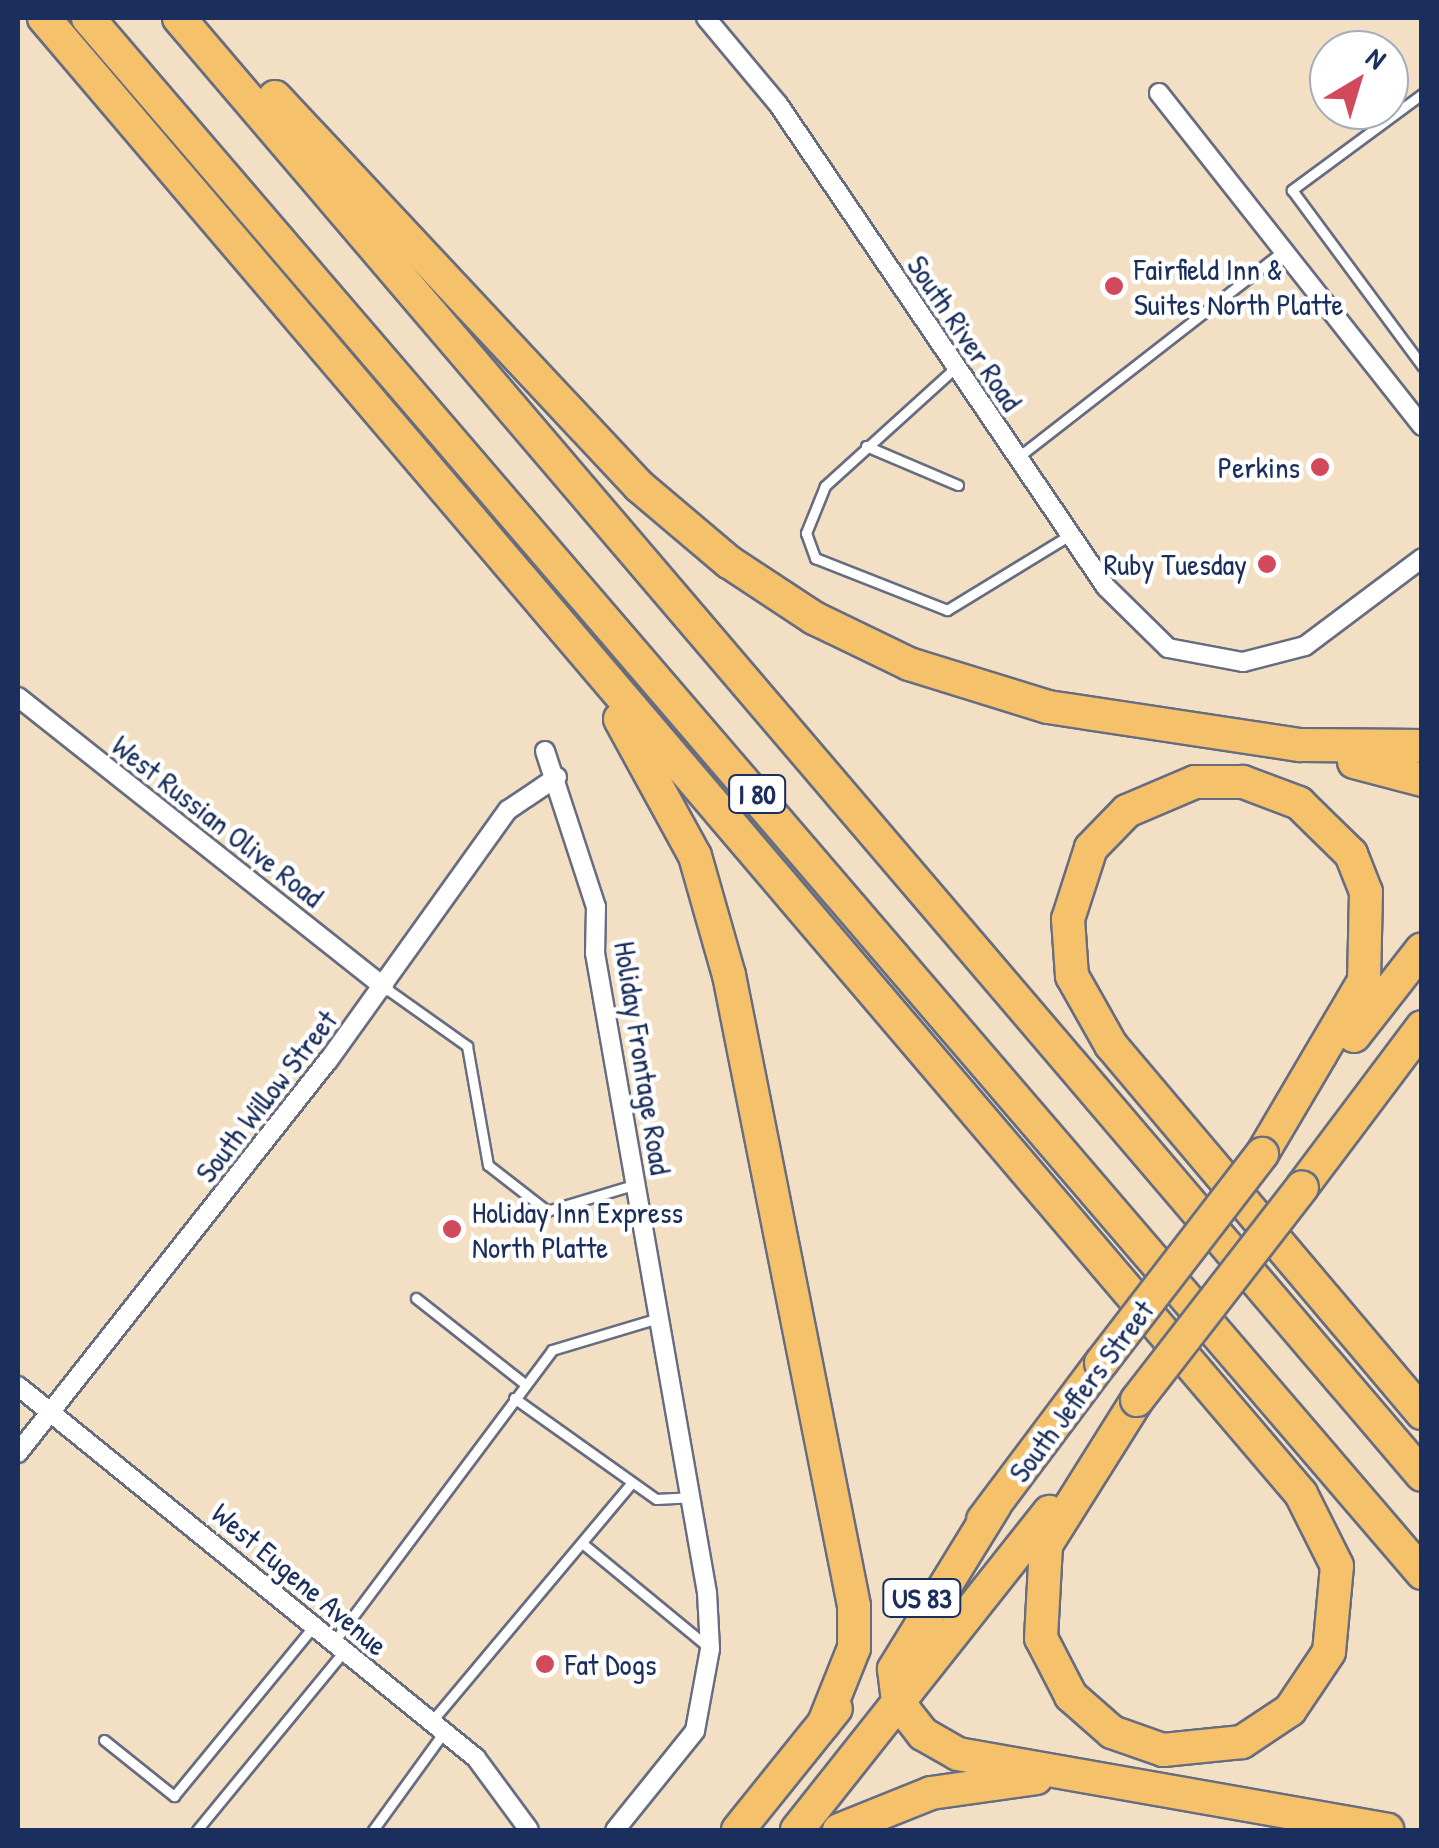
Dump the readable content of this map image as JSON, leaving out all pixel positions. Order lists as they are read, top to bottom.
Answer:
{
  "streets": {
    "highway": ["I 80", "South Jeffers Street", "US 83"],
    "street": [
      "South River Road",
      "West Russian Olive Road",
      "Holiday Frontage Road",
      "South Willow Street",
      "West Eugene Avenue"
    ]
  },
  "crossings": [
    ["West Russian Olive Road", "South Willow Street"],
    ["Holiday Frontage Road", "South Willow Street"],
    ["South Willow Street", "West Eugene Avenue"]
  ],
  "places": [
    "Fairfield Inn & Suites North Platte",
    "Perkins",
    "Ruby Tuesday",
    "Holiday Inn Express North Platte",
    "Fat Dogs"
  ],
  "north": "top right"
}
